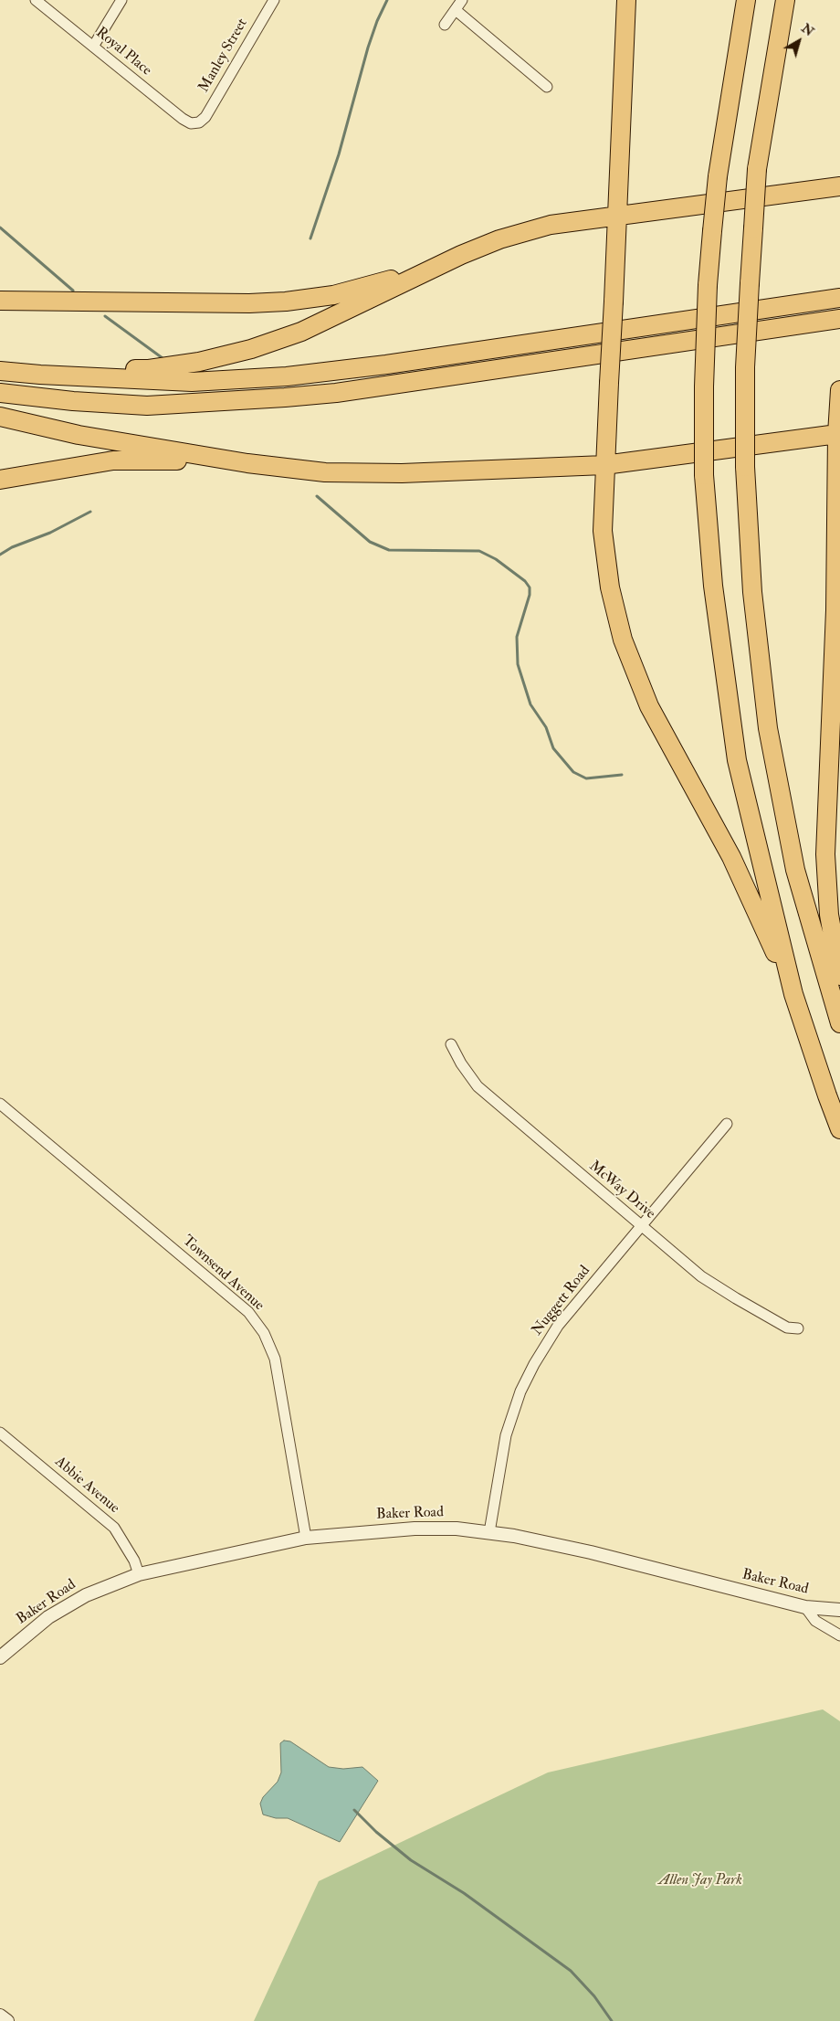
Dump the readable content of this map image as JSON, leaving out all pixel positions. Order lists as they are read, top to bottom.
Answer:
{
  "streets": {
    "street": [
      "Royal Place",
      "Manley Street",
      "McWay Drive",
      "Townsend Avenue",
      "Nuggett Road",
      "Abbie Avenue",
      "Baker Road"
    ]
  },
  "crossings": [
    ["Royal Place", "Manley Street"],
    ["McWay Drive", "Nuggett Road"],
    ["Townsend Avenue", "Baker Road"],
    ["Nuggett Road", "Baker Road"],
    ["Abbie Avenue", "Baker Road"]
  ],
  "parks": ["Allen Jay Park"],
  "north": "top right"
}
